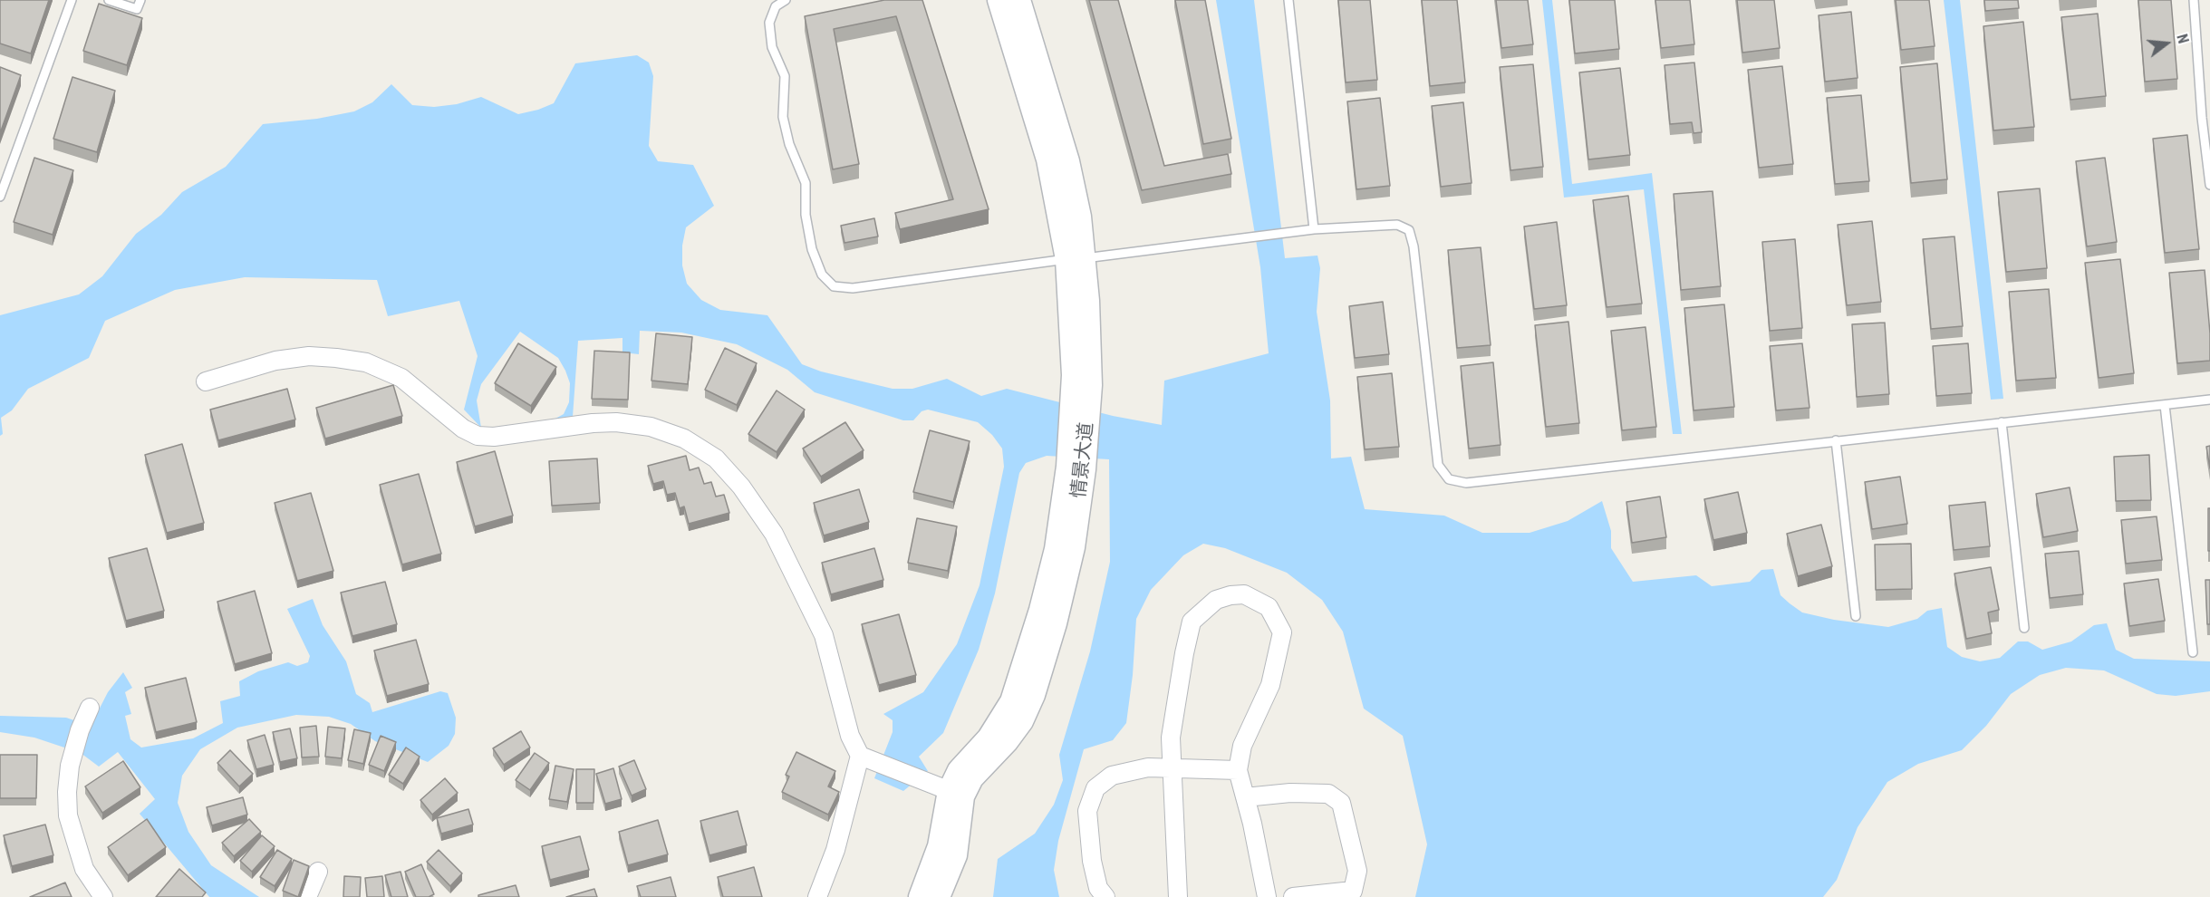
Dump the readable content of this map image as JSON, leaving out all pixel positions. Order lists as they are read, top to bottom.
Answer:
{
  "streets": {
    "street": ["情景大道"]
  },
  "north": "right"
}
